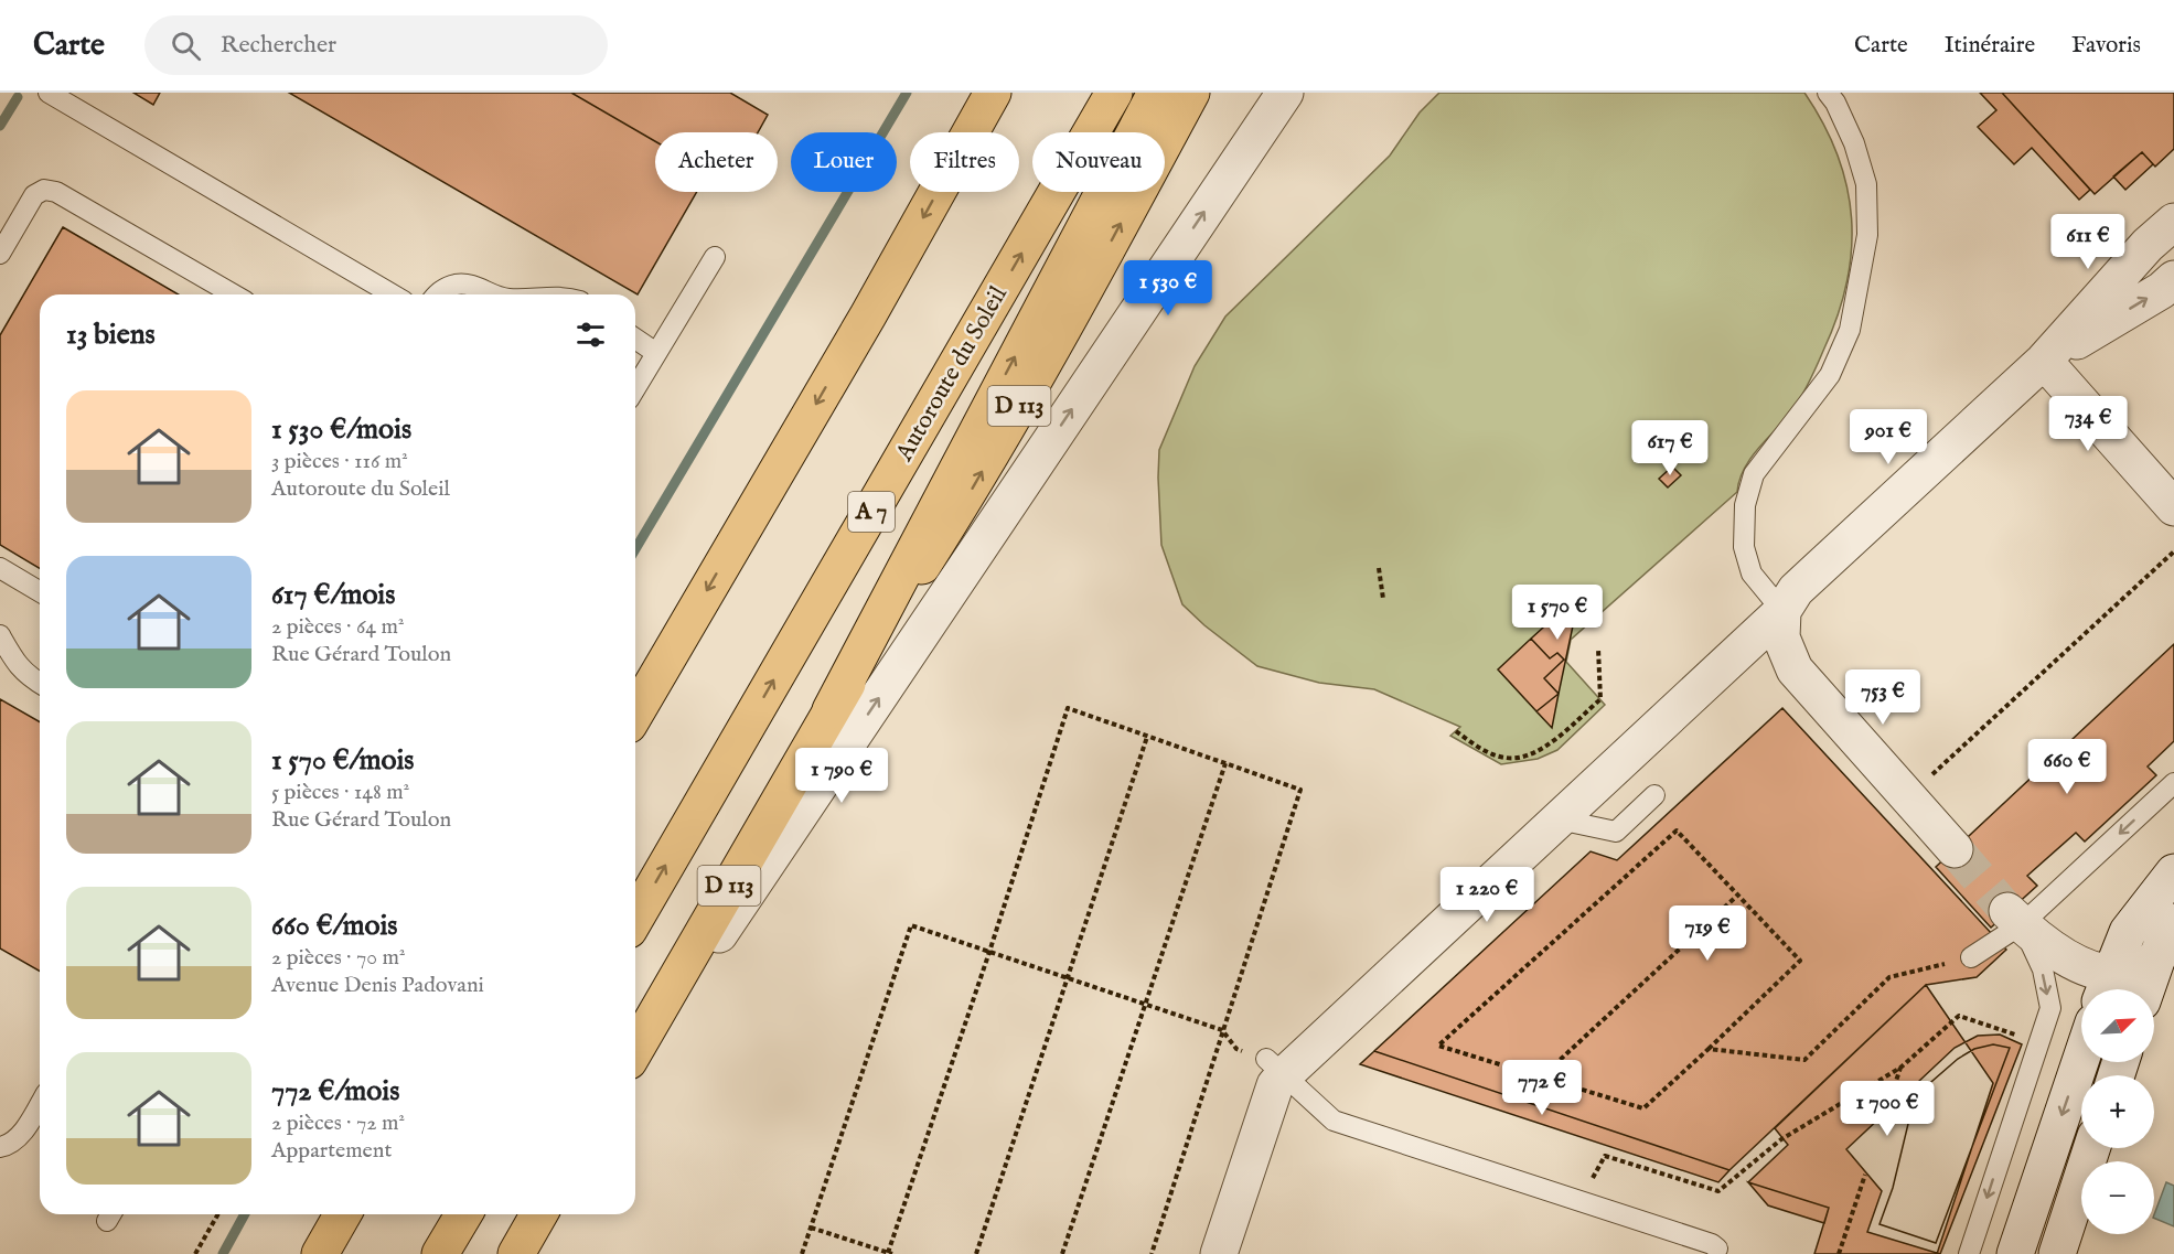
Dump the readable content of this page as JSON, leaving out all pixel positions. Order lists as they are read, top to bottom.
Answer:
{
  "streets": {
    "main road": ["Autoroute du Soleil", "D 113", "A 7"]
  },
  "north": "top right",
  "page": {
    "header": "Carte",
    "search": "Rechercher",
    "nav": ["Carte", "Itinéraire", "Favoris"],
    "chip": [
      "Acheter",
      "Louer",
      "Filtres",
      "Nouveau"
    ],
    "price": [
      "611 €",
      "1 530 €",
      "734 €",
      "901 €",
      "617 €",
      "1 570 €",
      "753 €",
      "660 €",
      "1 790 €",
      "1 220 €",
      "719 €",
      "772 €",
      "1 700 €"
    ],
    "heading": "13 biens",
    "list": [
      {
        "name": "1 530 €/mois",
        "note": "3 pièces · 116 m² · Autoroute du Soleil"
      },
      {
        "name": "617 €/mois",
        "note": "2 pièces · 64 m² · Rue Gérard Toulon"
      },
      {
        "name": "1 570 €/mois",
        "note": "5 pièces · 148 m² · Rue Gérard Toulon"
      },
      {
        "name": "660 €/mois",
        "note": "2 pièces · 70 m² · Avenue Denis Padovani"
      },
      {
        "name": "772 €/mois",
        "note": "2 pièces · 72 m² · Appartement"
      }
    ],
    "map_buttons": ["+", "−"]
  }
}
